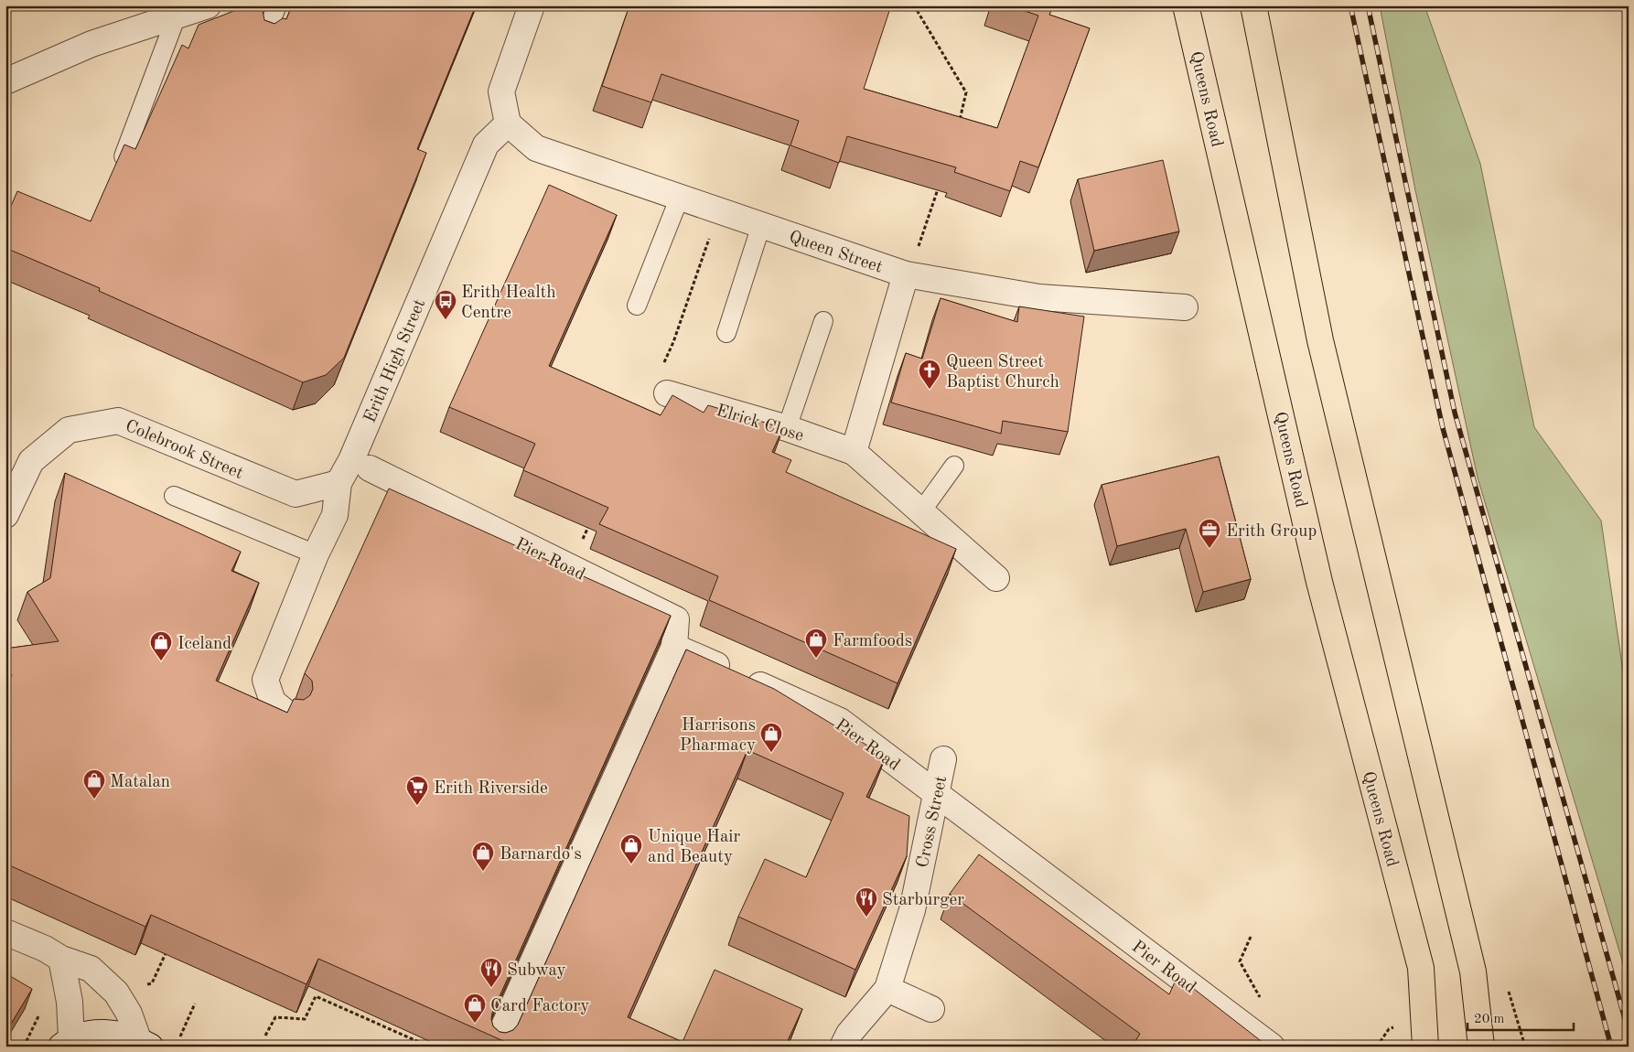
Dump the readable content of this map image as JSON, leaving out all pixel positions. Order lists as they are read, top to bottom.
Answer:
{
  "streets": {
    "main road": ["Queens Road"],
    "street": [
      "Queen Street",
      "Erith High Street",
      "Elrick Close",
      "Colebrook Street",
      "Pier Road",
      "Cross Street"
    ]
  },
  "crossings": [
    ["Queen Street", "Erith High Street"],
    ["Erith High Street", "Colebrook Street"],
    ["Pier Road", "Cross Street"]
  ],
  "places": {
    "bus stop": ["Erith Health Centre"],
    "church": ["Queen Street Baptist Church"],
    "office": ["Erith Group"],
    "shop": [
      "Farmfoods",
      "Iceland",
      "Harrisons Pharmacy",
      "Matalan",
      "Unique Hair and Beauty",
      "Barnardo's",
      "Card Factory"
    ],
    "supermarket": ["Erith Riverside"],
    "restaurant": ["Starburger", "Subway"]
  },
  "scale_bar": "20 m"
}
